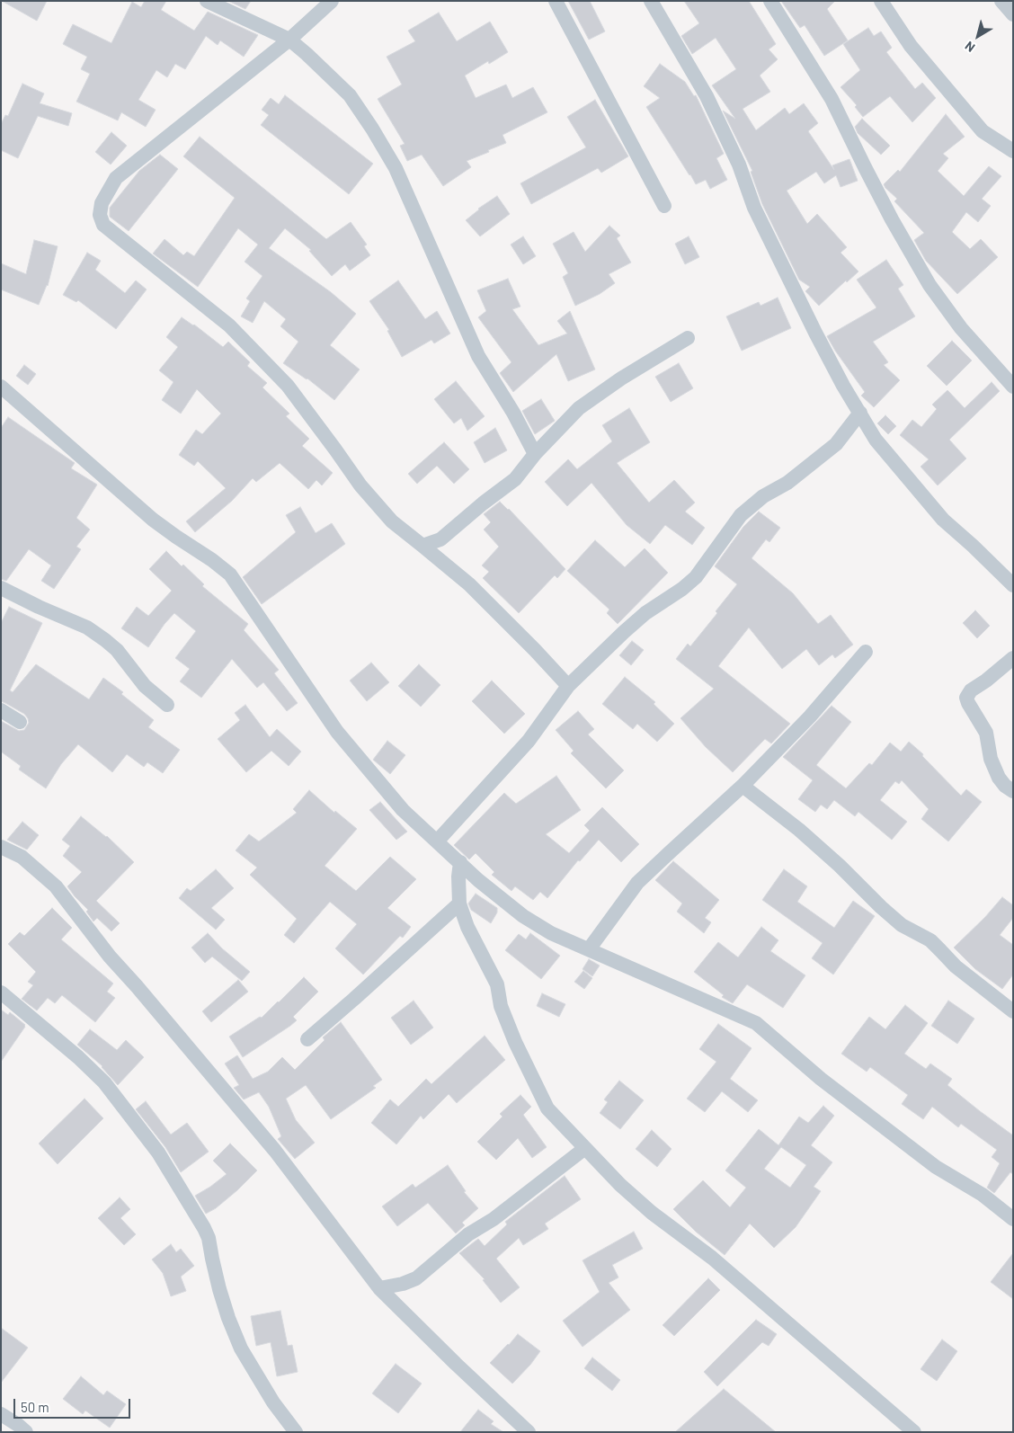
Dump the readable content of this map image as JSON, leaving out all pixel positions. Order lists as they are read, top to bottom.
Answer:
{
  "scale_bar": "50 m",
  "north": "bottom left"
}
